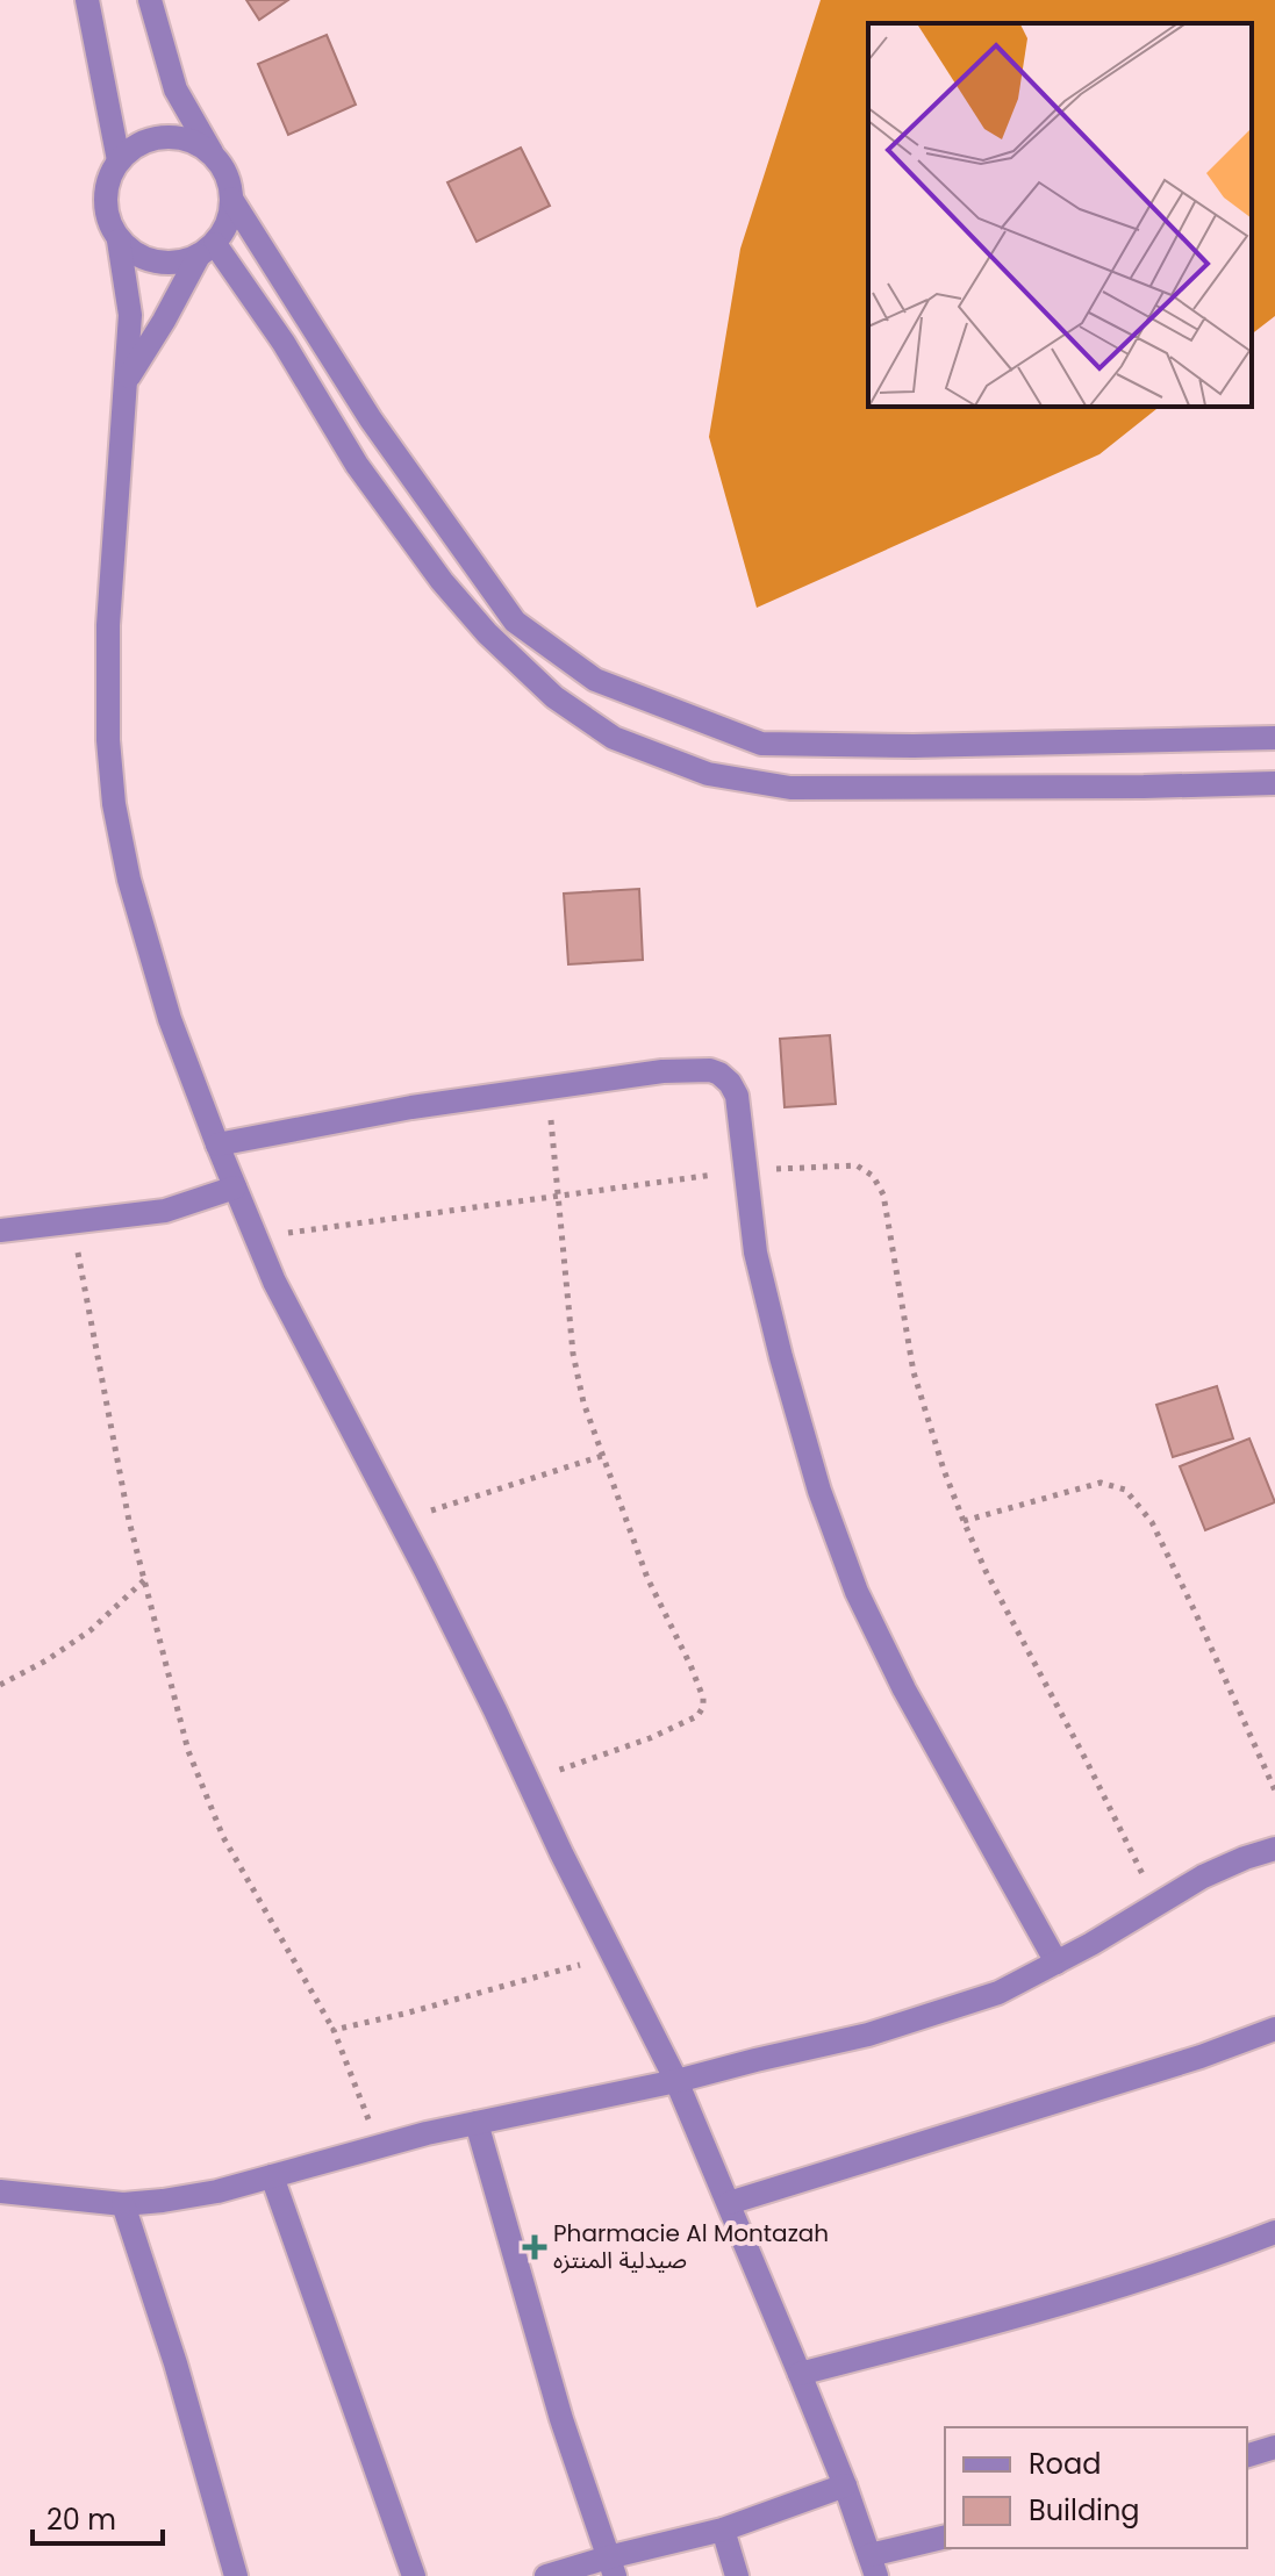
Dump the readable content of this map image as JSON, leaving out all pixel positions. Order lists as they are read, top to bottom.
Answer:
{
  "places": {
    "health": ["Pharmacie Al Montazah صيدلية المنتزه"]
  },
  "legend": ["Road", "Building"],
  "scale_bar": "20 m"
}
